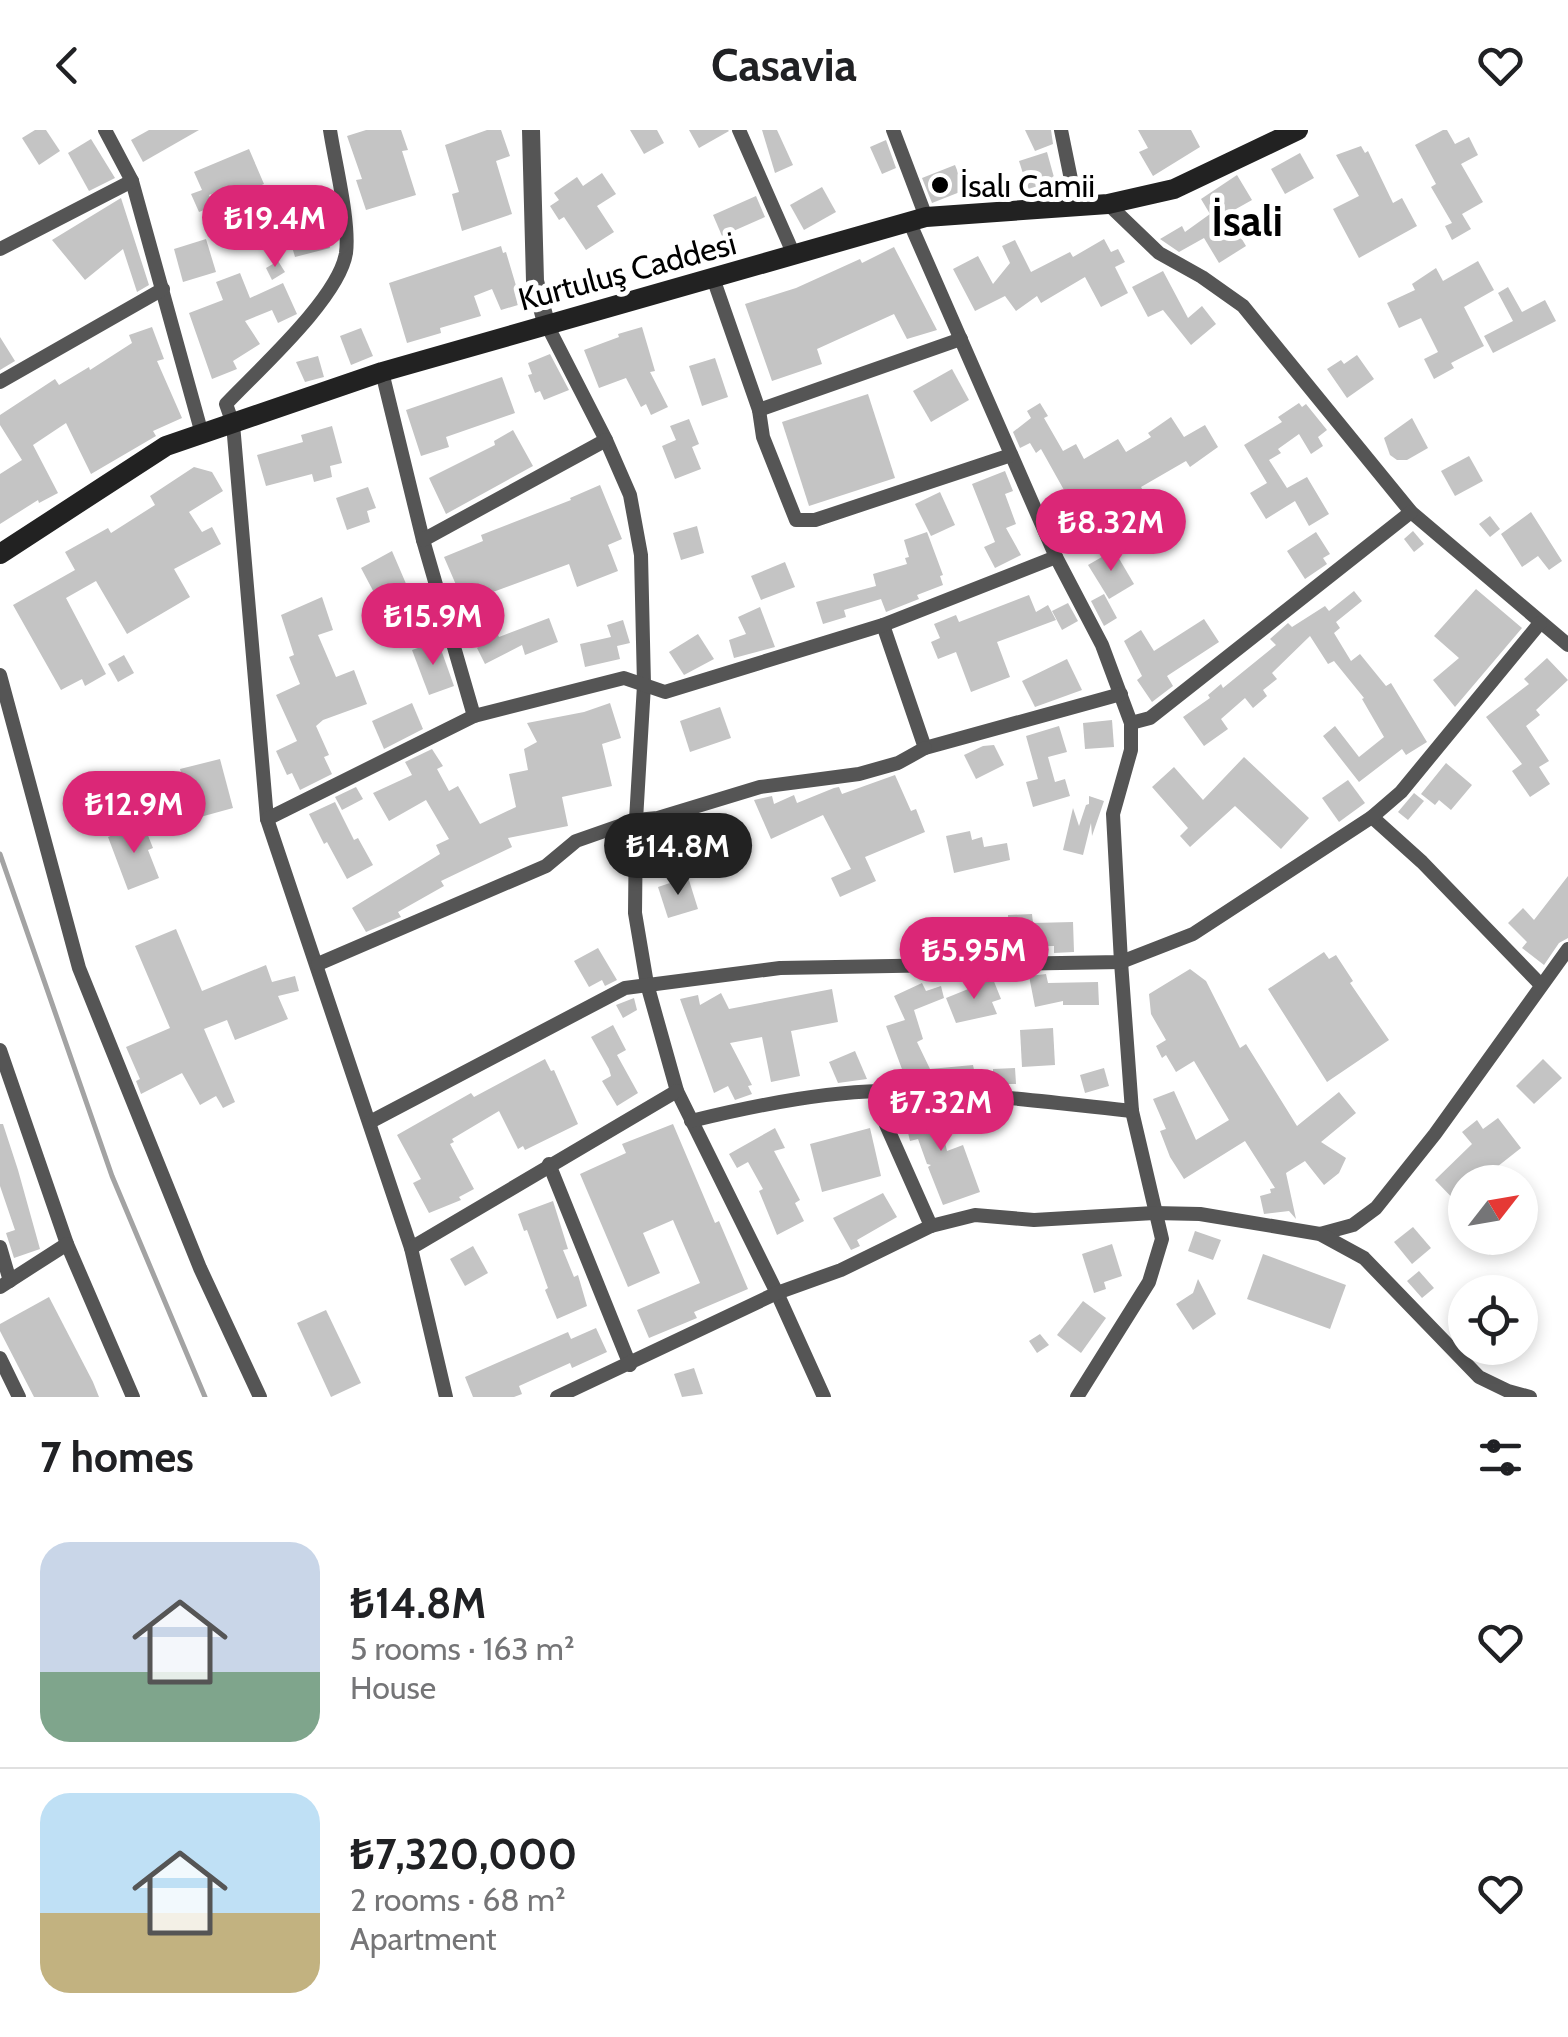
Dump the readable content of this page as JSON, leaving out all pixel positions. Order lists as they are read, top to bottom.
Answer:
{
  "streets": {
    "main road": ["Kurtuluş Caddesi"]
  },
  "districts": ["İsali"],
  "places": ["İsalı Camii"],
  "north": "top right",
  "page": {
    "header": "Casavia",
    "price": [
      "₺19.4M",
      "₺8.32M",
      "₺15.9M",
      "₺12.9M",
      "₺14.8M",
      "₺5.95M",
      "₺7.32M"
    ],
    "heading": "7 homes",
    "list": [
      {
        "name": "₺14.8M",
        "note": "5 rooms · 163 m² · House"
      },
      {
        "name": "₺7,320,000",
        "note": "2 rooms · 68 m² · Apartment"
      }
    ]
  }
}
